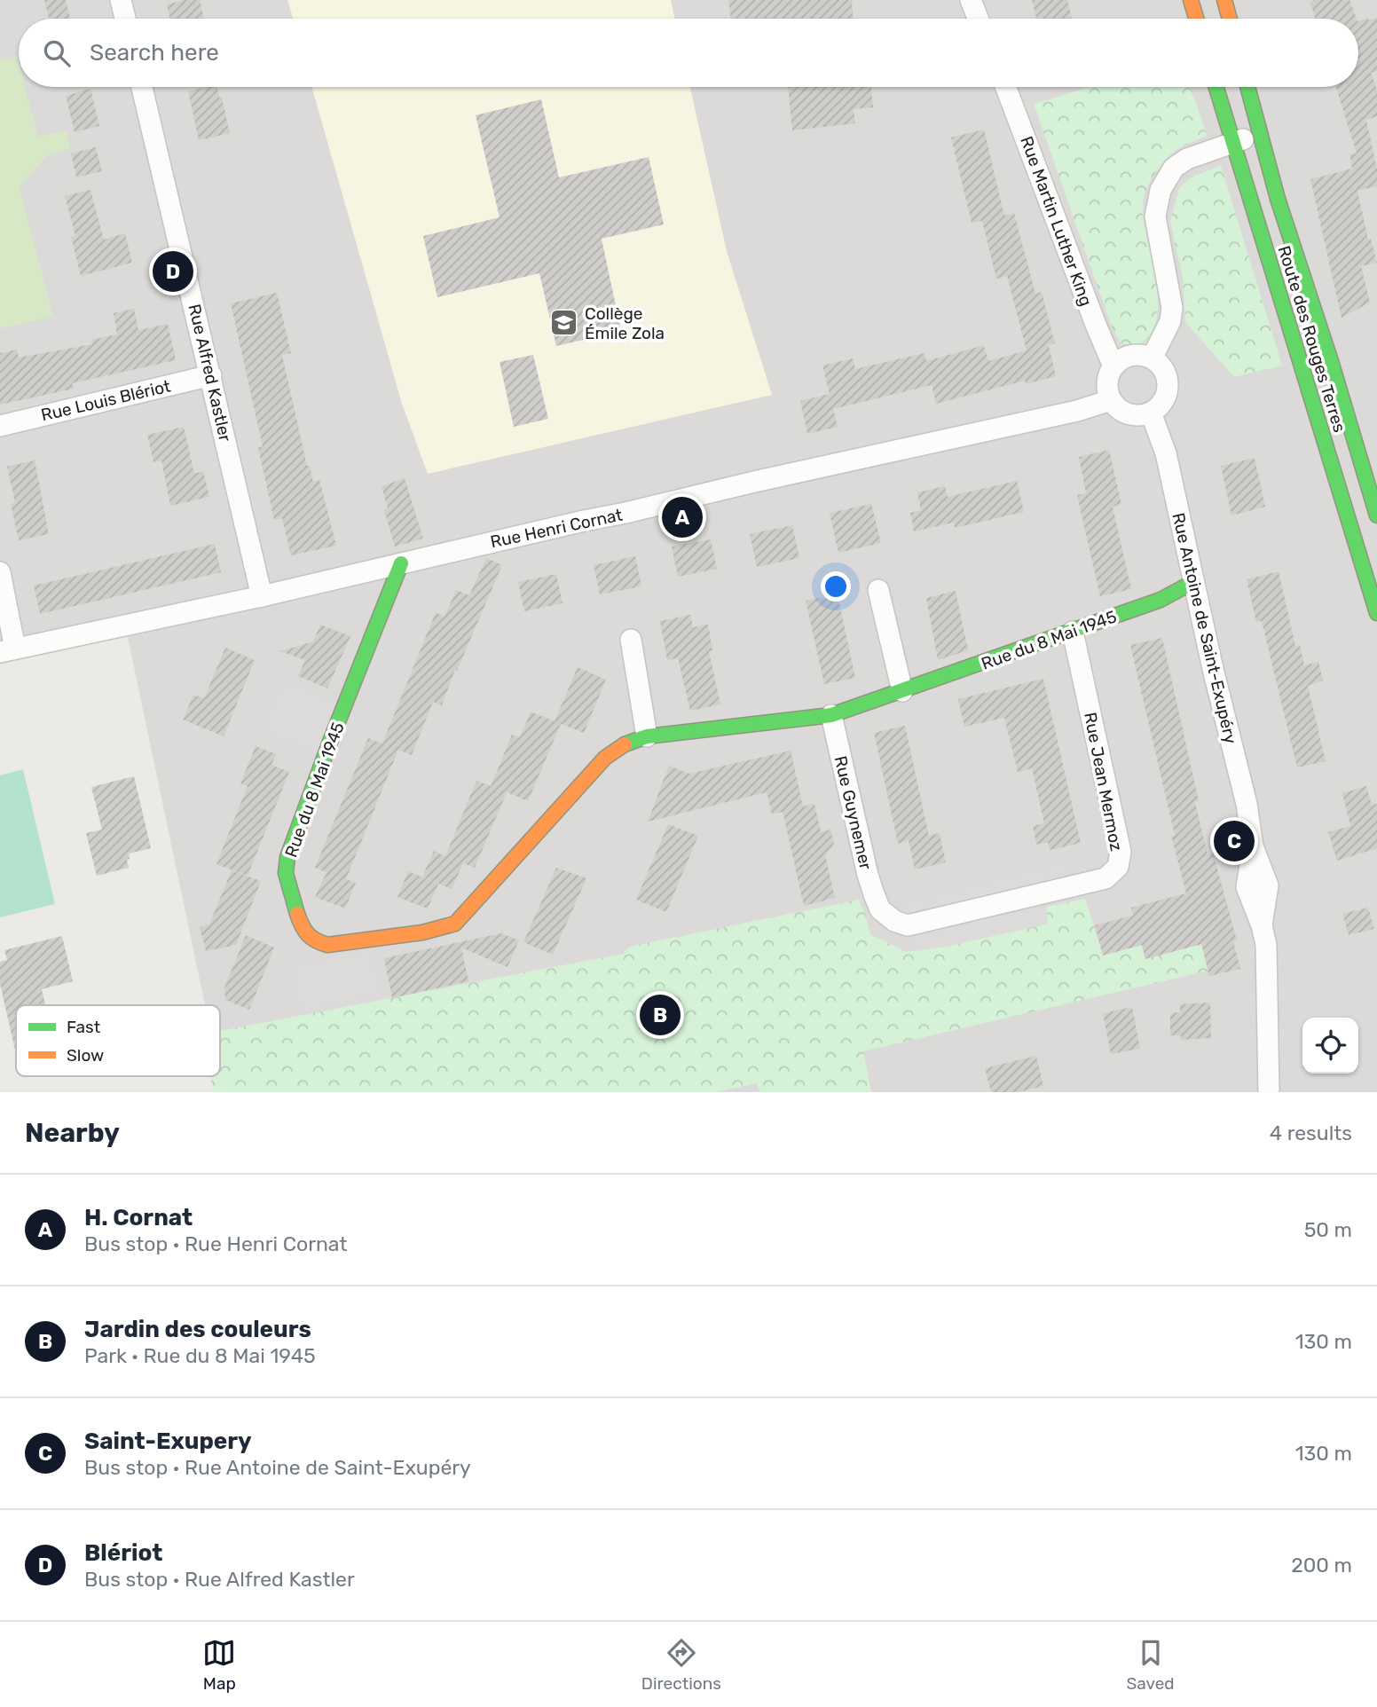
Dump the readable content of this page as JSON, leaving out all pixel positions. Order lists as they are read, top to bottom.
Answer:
{
  "streets": {
    "street": [
      "Rue Martin Luther King",
      "Route des Rouges Terres",
      "Rue Alfred Kastler",
      "Rue Louis Blériot",
      "Rue Henri Cornat",
      "Rue Antoine de Saint-Exupéry",
      "Rue du 8 Mai 1945",
      "Rue Jean Mermoz",
      "Rue Guynemer"
    ]
  },
  "crossings": [
    ["Rue Martin Luther King", "Rue Henri Cornat"],
    ["Rue Martin Luther King", "Rue Antoine de Saint-Exupéry"],
    ["Rue Alfred Kastler", "Rue Louis Blériot"],
    ["Rue Alfred Kastler", "Rue Henri Cornat"],
    ["Rue Henri Cornat", "Rue Antoine de Saint-Exupéry"],
    ["Rue Henri Cornat", "Rue du 8 Mai 1945"],
    ["Rue Antoine de Saint-Exupéry", "Rue du 8 Mai 1945"],
    ["Rue du 8 Mai 1945", "Rue Jean Mermoz"],
    ["Rue du 8 Mai 1945", "Rue Guynemer"],
    ["Rue Jean Mermoz", "Rue Guynemer"]
  ],
  "places": {
    "school or university": ["Collège Émile Zola"]
  },
  "legend": ["Fast", "Slow"],
  "page": {
    "search": "Search here",
    "pins": [
      "D",
      "A",
      "C",
      "B"
    ],
    "heading": ["Nearby", "4 results"],
    "list": [
      {
        "mark": "A",
        "name": "H. Cornat",
        "note": "Bus stop · Rue Henri Cornat",
        "value": "50 m"
      },
      {
        "mark": "B",
        "name": "Jardin des couleurs",
        "note": "Park · Rue du 8 Mai 1945",
        "value": "130 m"
      },
      {
        "mark": "C",
        "name": "Saint-Exupery",
        "note": "Bus stop · Rue Antoine de Saint-Exupéry",
        "value": "130 m"
      },
      {
        "mark": "D",
        "name": "Blériot",
        "note": "Bus stop · Rue Alfred Kastler",
        "value": "200 m"
      }
    ],
    "nav": ["Map", "Directions", "Saved"]
  }
}
